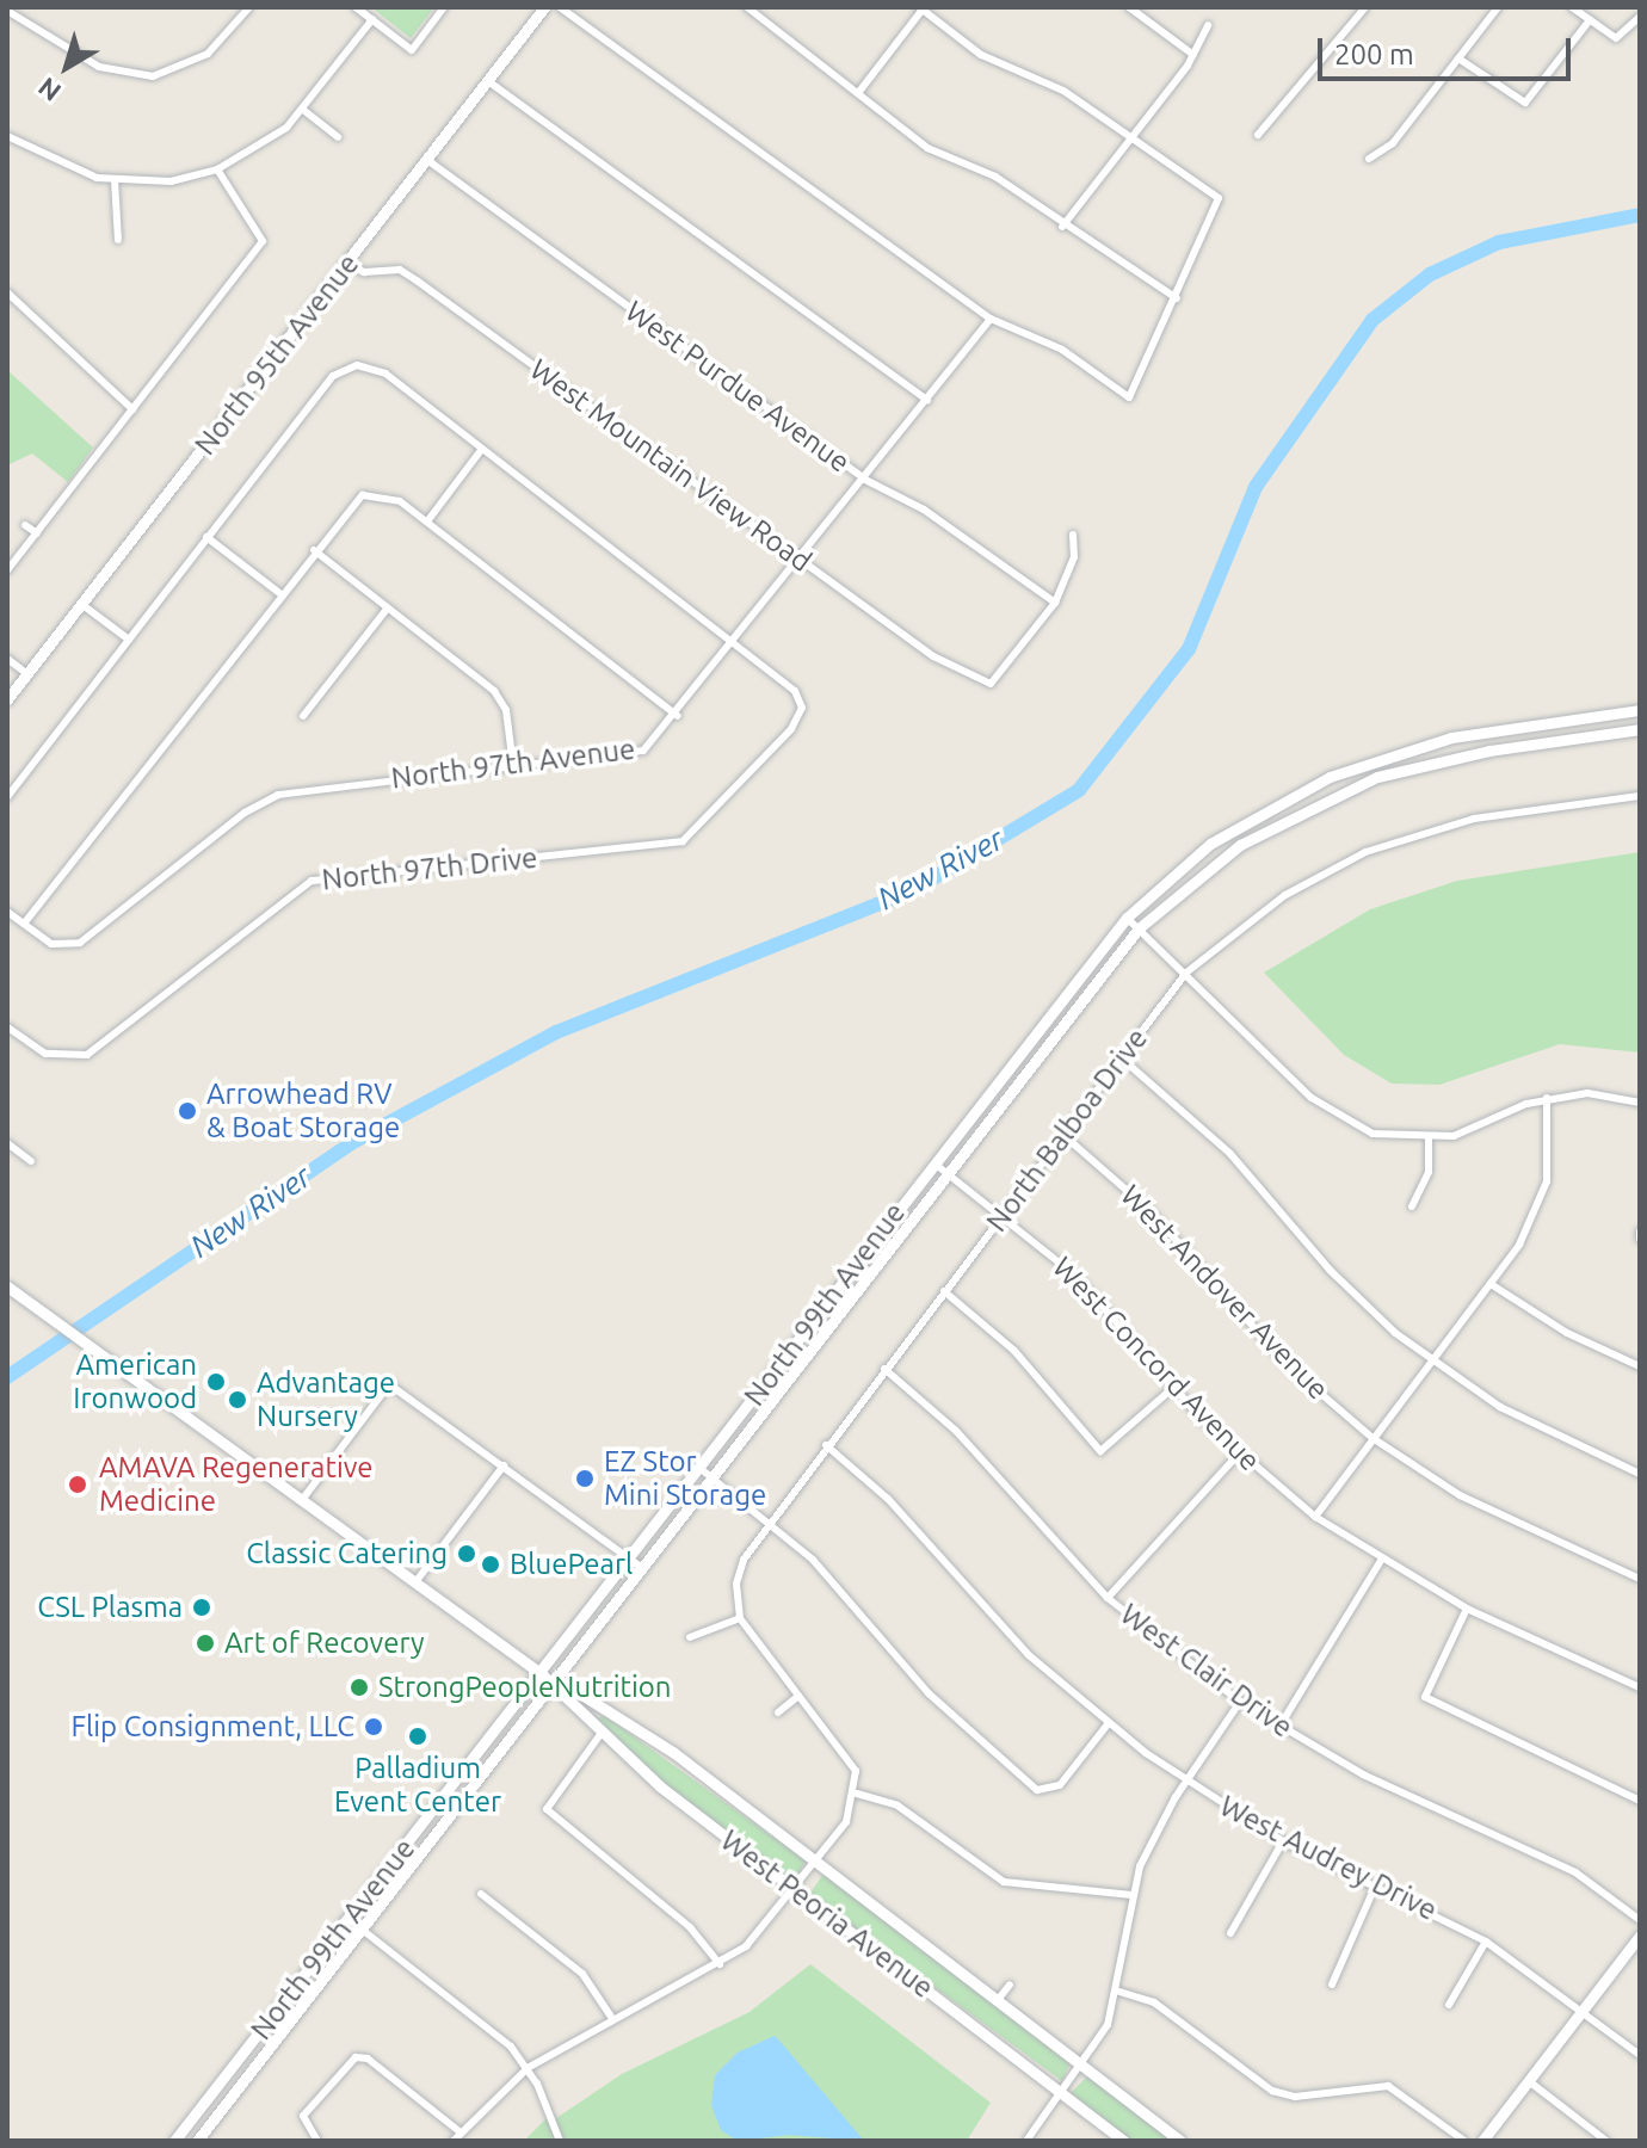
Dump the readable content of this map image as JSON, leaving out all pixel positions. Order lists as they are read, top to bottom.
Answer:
{
  "streets": {
    "main road": ["North 95th Avenue", "North 99th Avenue", "West Peoria Avenue"],
    "street": [
      "West Purdue Avenue",
      "West Mountain View Road",
      "North 97th Avenue",
      "North 97th Drive",
      "North Balboa Drive",
      "West Andover Avenue",
      "West Concord Avenue",
      "West Clair Drive",
      "West Audrey Drive"
    ]
  },
  "crossings": [
    ["North 95th Avenue", "West Purdue Avenue"],
    ["North 95th Avenue", "West Mountain View Road"],
    ["West Purdue Avenue", "West Mountain View Road"],
    ["West Purdue Avenue", "North 97th Avenue"],
    ["West Mountain View Road", "North 97th Avenue"],
    ["North 97th Avenue", "North 97th Drive"],
    ["North Balboa Drive", "West Andover Avenue"],
    ["North Balboa Drive", "West Concord Avenue"],
    ["North Balboa Drive", "West Clair Drive"],
    ["North Balboa Drive", "West Audrey Drive"],
    ["North 99th Avenue", "West Concord Avenue"],
    ["North 99th Avenue", "West Peoria Avenue"]
  ],
  "water": ["New River"],
  "places": [
    "Arrowhead RV & Boat Storage",
    "American Ironwood",
    "Advantage Nursery",
    "EZ Stor Mini Storage",
    "AMAVA Regenerative Medicine",
    "Classic Catering",
    "BluePearl",
    "CSL Plasma",
    "Art of Recovery",
    "StrongPeopleNutrition",
    "Flip Consignment, LLC",
    "Palladium Event Center"
  ],
  "scale_bar": "200 m",
  "north": "bottom left"
}
